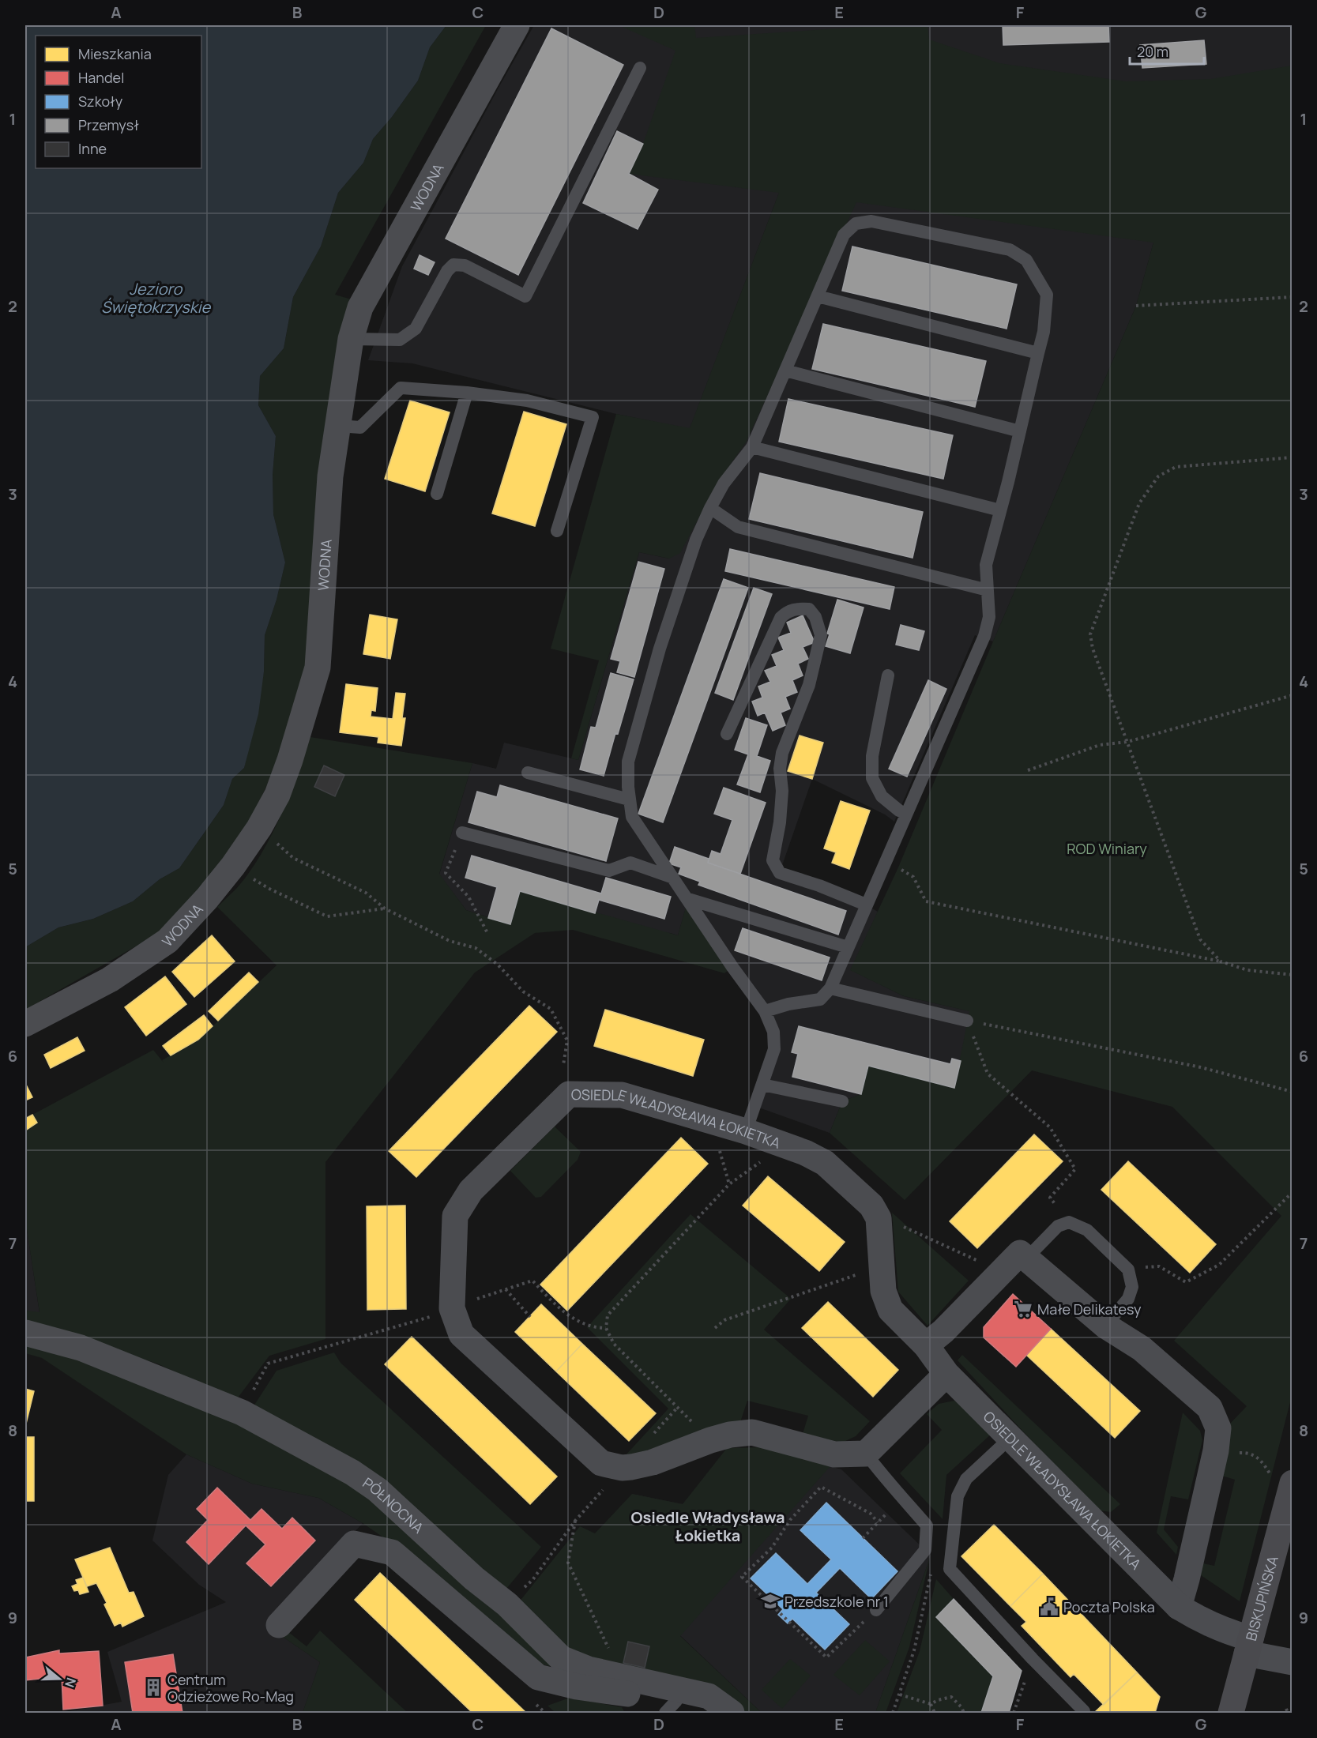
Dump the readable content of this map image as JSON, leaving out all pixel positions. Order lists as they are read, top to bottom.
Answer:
{
  "streets": {
    "street": [
      "WODNA",
      "OSIEDLE WŁADYSŁAWA ŁOKIETKA",
      "PÓŁNOCNA",
      "BISKUPIŃSKA"
    ]
  },
  "crossings": [
    ["OSIEDLE WŁADYSŁAWA ŁOKIETKA", "BISKUPIŃSKA"]
  ],
  "districts": ["Osiedle Władysława Łokietka"],
  "water": ["Jezioro Świętokrzyskie"],
  "parks": ["ROD Winiary"],
  "places": {
    "supermarket": ["Małe Delikatesy"],
    "school or university": ["Przedszkole nr 1"],
    "public building": ["Poczta Polska"],
    "building": ["Centrum Odzieżowe Ro-Mag"]
  },
  "legend": [
    "Mieszkania",
    "Handel",
    "Szkoły",
    "Przemysł",
    "Inne"
  ],
  "scale_bar": "20 m",
  "north": "right",
  "grid": {
    "columns": [
      "A",
      "B",
      "C",
      "D",
      "E",
      "F",
      "G"
    ],
    "rows": [
      "1",
      "2",
      "3",
      "4",
      "5",
      "6",
      "7",
      "8",
      "9"
    ]
  }
}
